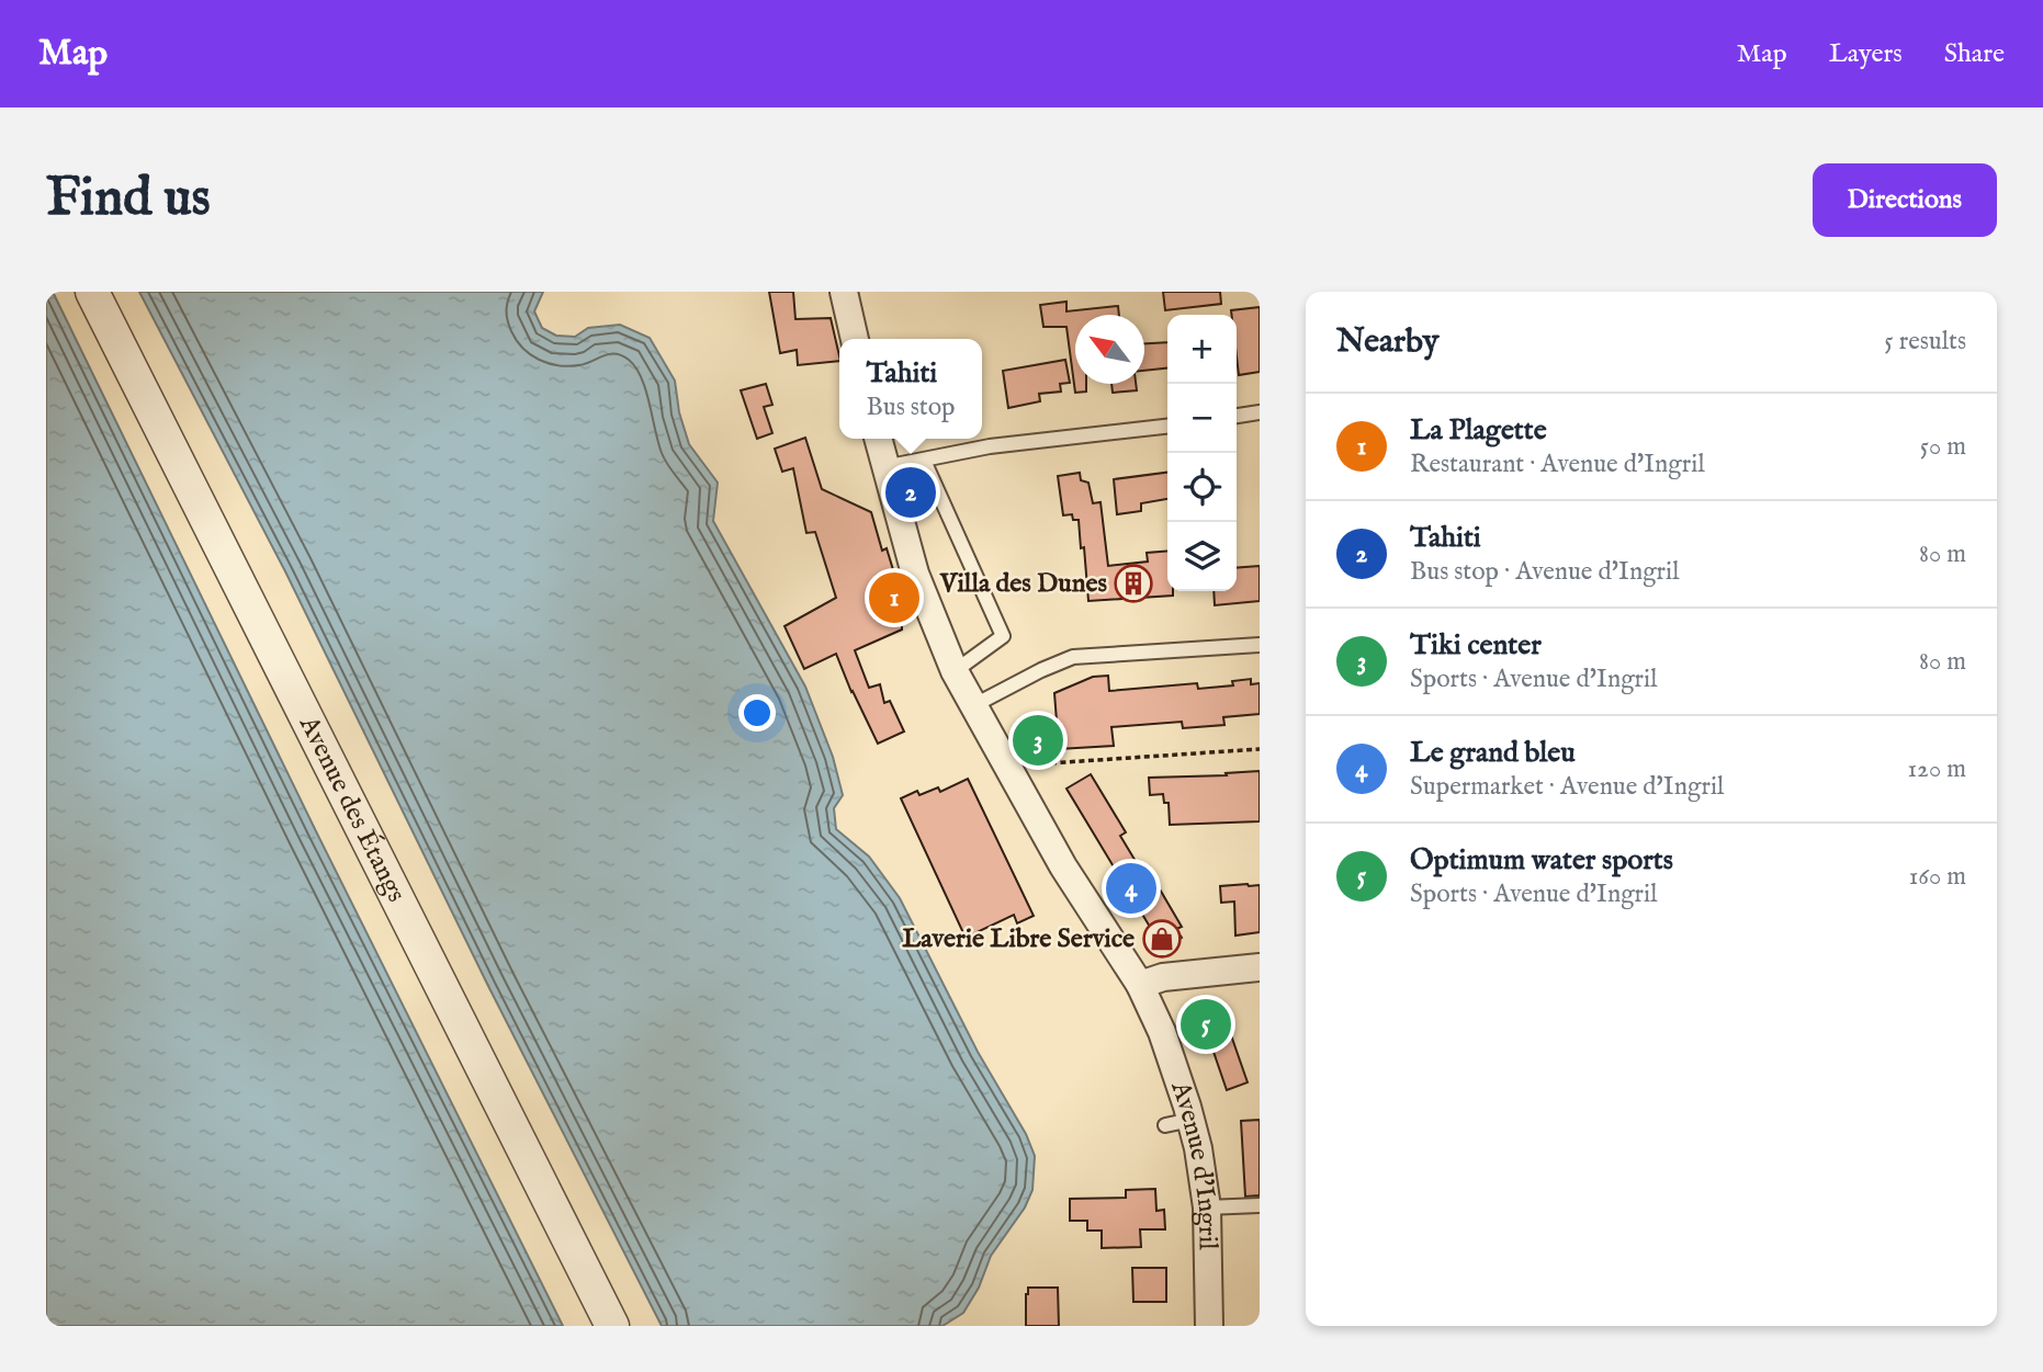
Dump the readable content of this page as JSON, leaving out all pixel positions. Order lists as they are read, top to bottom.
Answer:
{
  "streets": {
    "street": ["Avenue des Étangs", "Avenue d'Ingril"]
  },
  "places": {
    "building": ["Villa des Dunes"],
    "shop": ["Laverie Libre Service"]
  },
  "north": "top left",
  "page": {
    "header": "Map",
    "nav": ["Map", "Layers", "Share"],
    "buttons": "Directions",
    "title": "Find us",
    "heading": ["Nearby", "5 results"],
    "map_buttons": ["+", "−"],
    "popup": ["Tahiti", "Bus stop"],
    "list": [
      {
        "mark": "1",
        "name": "La Plagette",
        "note": "Restaurant · Avenue d'Ingril",
        "value": "50 m"
      },
      {
        "mark": "2",
        "name": "Tahiti",
        "note": "Bus stop · Avenue d'Ingril",
        "value": "80 m"
      },
      {
        "mark": "3",
        "name": "Tiki center",
        "note": "Sports · Avenue d'Ingril",
        "value": "80 m"
      },
      {
        "mark": "4",
        "name": "Le grand bleu",
        "note": "Supermarket · Avenue d'Ingril",
        "value": "120 m"
      },
      {
        "mark": "5",
        "name": "Optimum water sports",
        "note": "Sports · Avenue d'Ingril",
        "value": "160 m"
      }
    ],
    "pins": [
      "2",
      "1",
      "3",
      "4",
      "5"
    ]
  }
}
